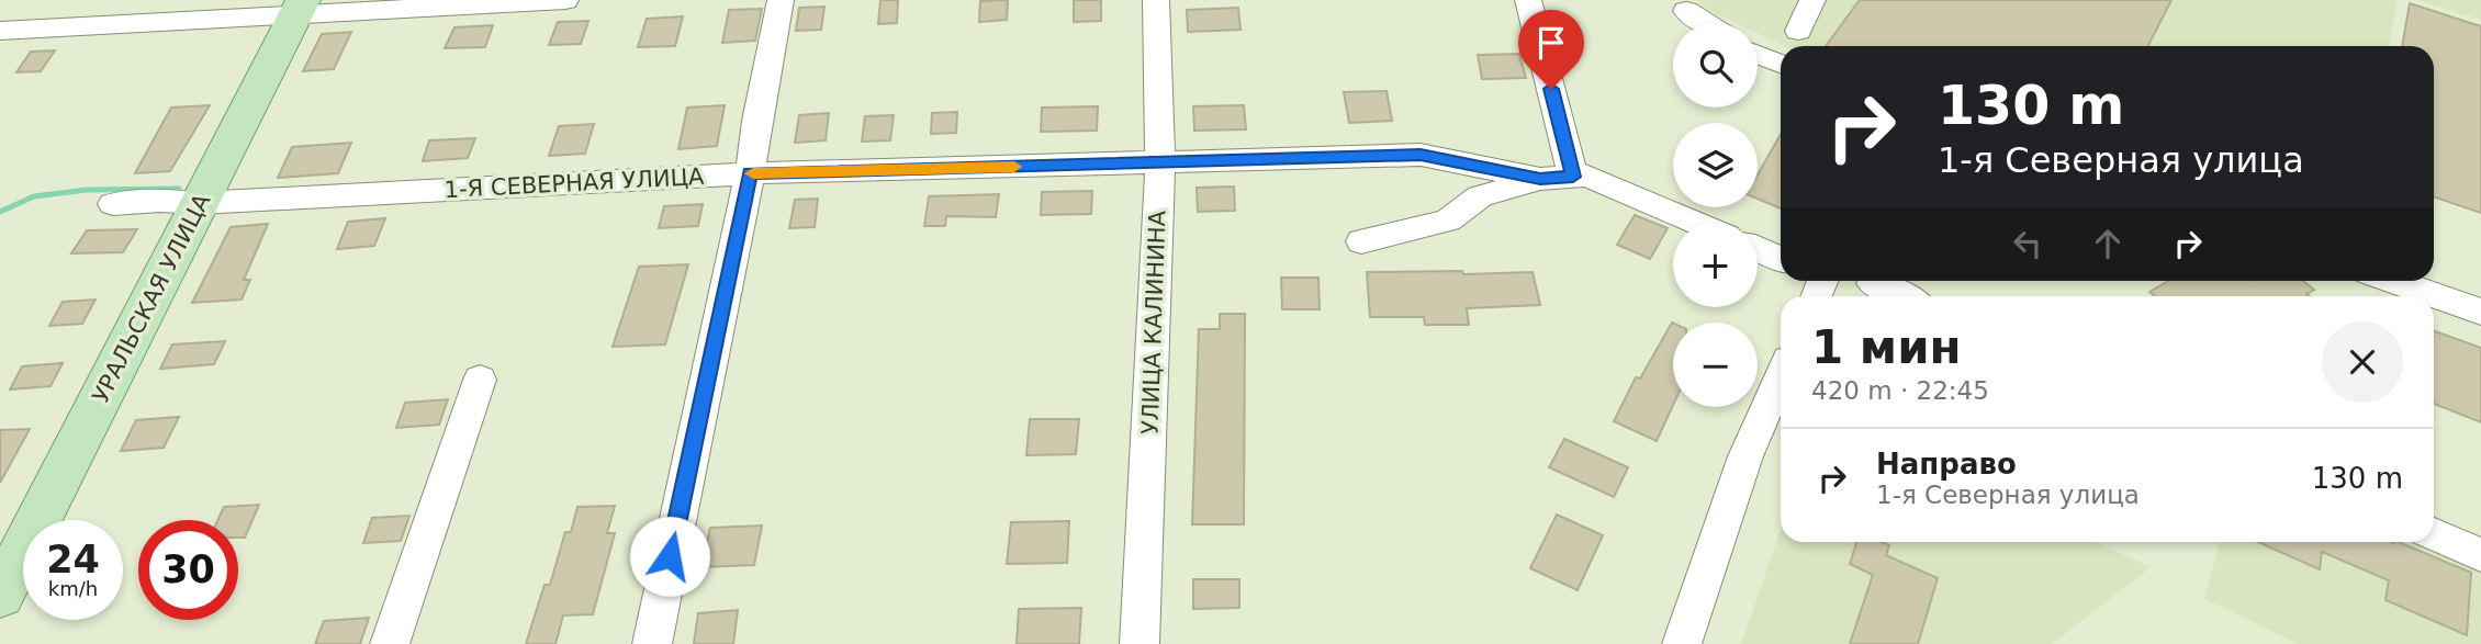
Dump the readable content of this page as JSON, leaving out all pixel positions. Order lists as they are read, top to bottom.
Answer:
{
  "streets": {
    "main road": ["УРАЛЬСКАЯ УЛИЦА"],
    "street": ["1-Я СЕВЕРНАЯ УЛИЦА", "УЛИЦА КАЛИНИНА"]
  },
  "crossings": [
    ["1-Я СЕВЕРНАЯ УЛИЦА", "УРАЛЬСКАЯ УЛИЦА"],
    ["1-Я СЕВЕРНАЯ УЛИЦА", "УЛИЦА КАЛИНИНА"]
  ],
  "page": {
    "map_buttons": ["+", "−"],
    "turn": ["130 m", "1-я Северная улица"],
    "heading": ["1 мин", "420 m · 22:45"],
    "list": [
      {
        "name": "Направо",
        "note": "1-я Северная улица",
        "value": "130 m"
      }
    ],
    "speed": "24 km/h",
    "limit": "30"
  }
}
